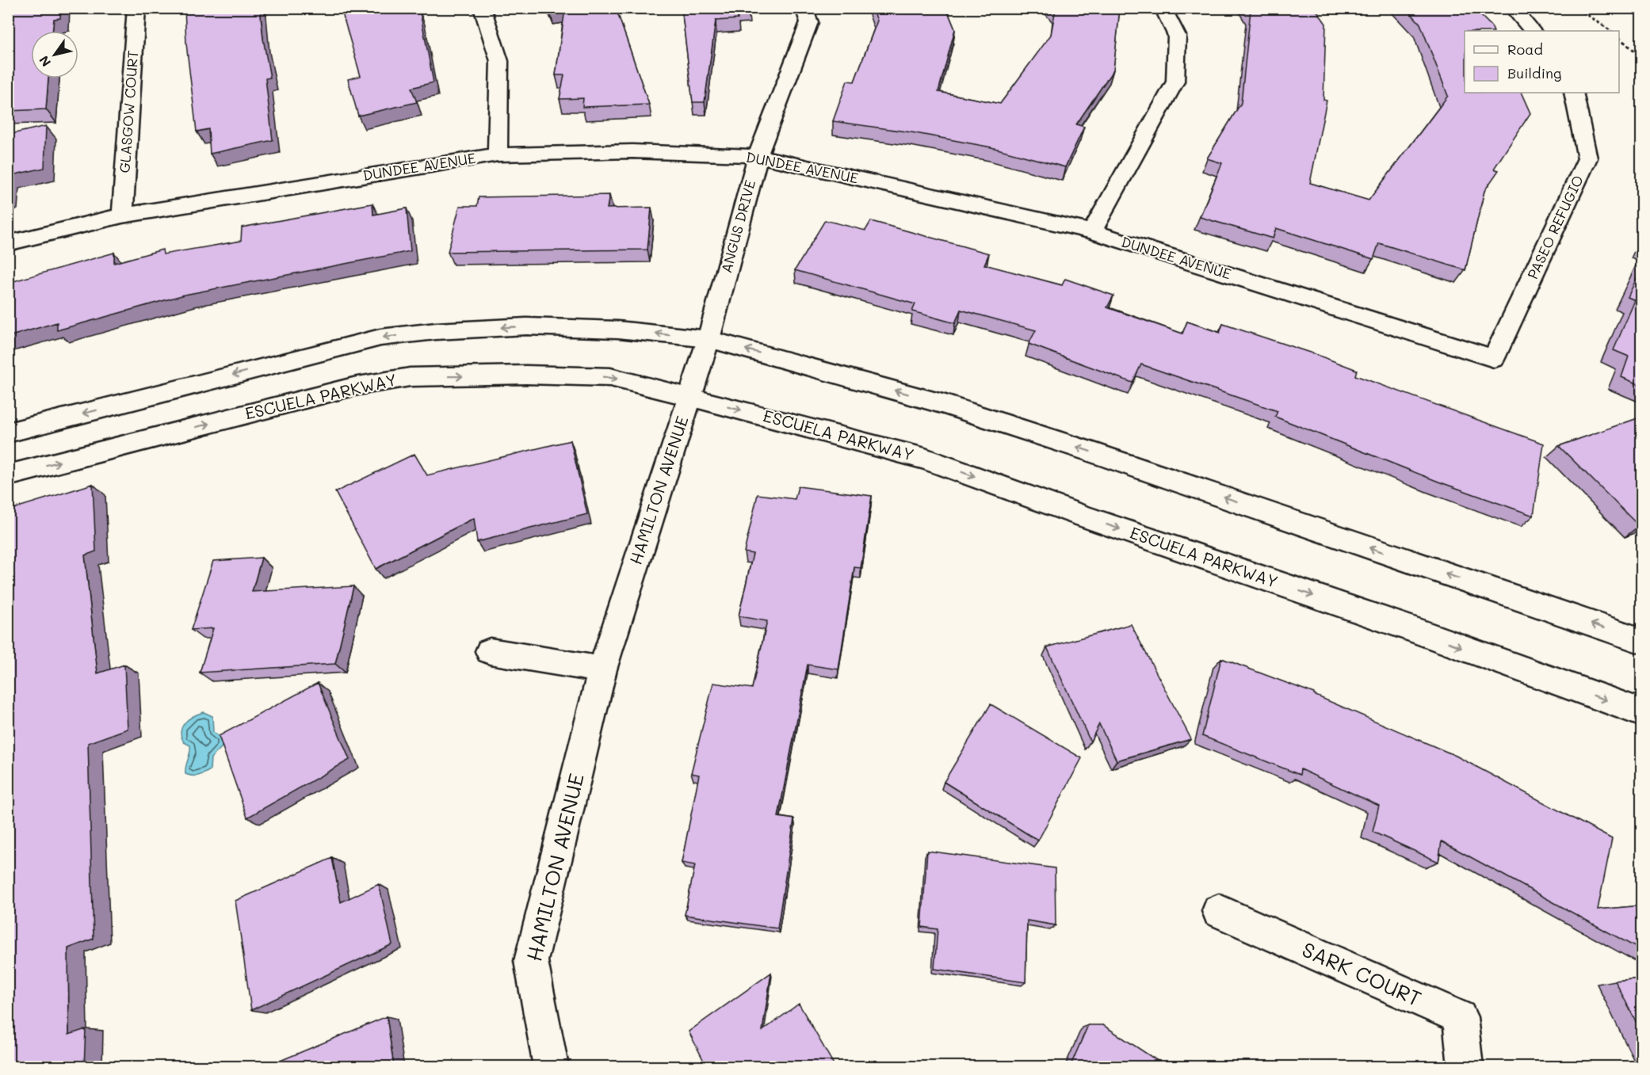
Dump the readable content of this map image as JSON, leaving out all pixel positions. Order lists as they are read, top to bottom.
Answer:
{
  "streets": {
    "street": [
      "GLASGOW COURT",
      "DUNDEE AVENUE",
      "ANGUS DRIVE",
      "PASEO REFUGIO",
      "ESCUELA PARKWAY",
      "HAMILTON AVENUE",
      "SARK COURT"
    ]
  },
  "crossings": [
    ["GLASGOW COURT", "DUNDEE AVENUE"],
    ["DUNDEE AVENUE", "ANGUS DRIVE"],
    ["DUNDEE AVENUE", "PASEO REFUGIO"],
    ["ANGUS DRIVE", "HAMILTON AVENUE"],
    ["ESCUELA PARKWAY", "HAMILTON AVENUE"]
  ],
  "legend": ["Road", "Building"],
  "north": "bottom left"
}
